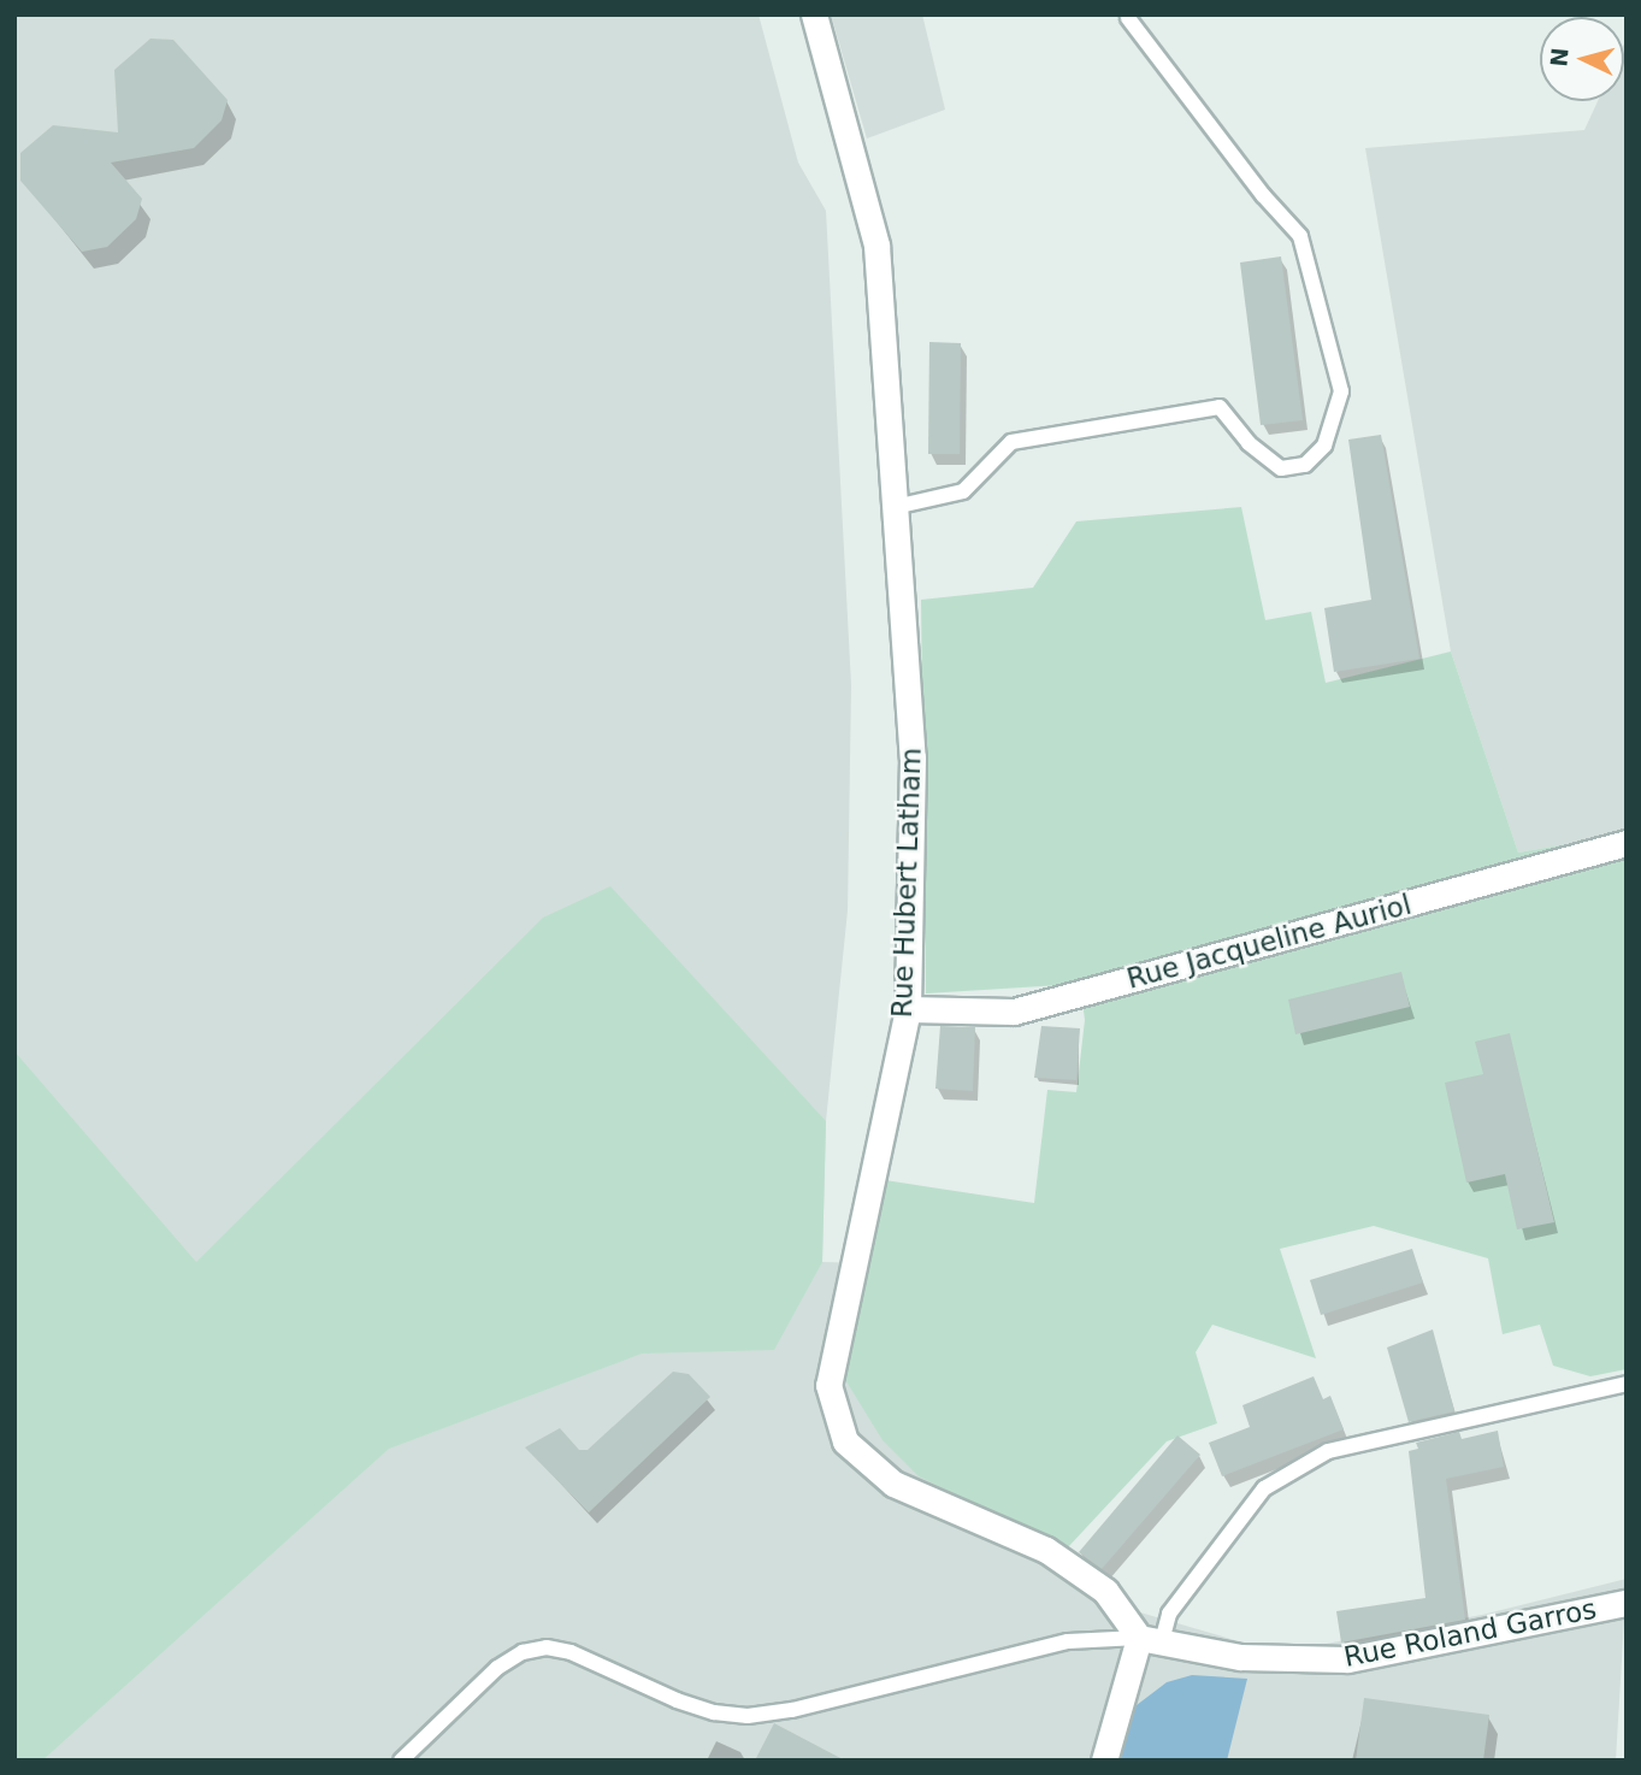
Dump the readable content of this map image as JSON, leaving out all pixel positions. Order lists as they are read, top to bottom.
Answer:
{
  "streets": {
    "street": ["Rue Hubert Latham", "Rue Jacqueline Auriol", "Rue Roland Garros"]
  },
  "crossings": [
    ["Rue Hubert Latham", "Rue Jacqueline Auriol"],
    ["Rue Hubert Latham", "Rue Roland Garros"]
  ],
  "north": "left"
}
